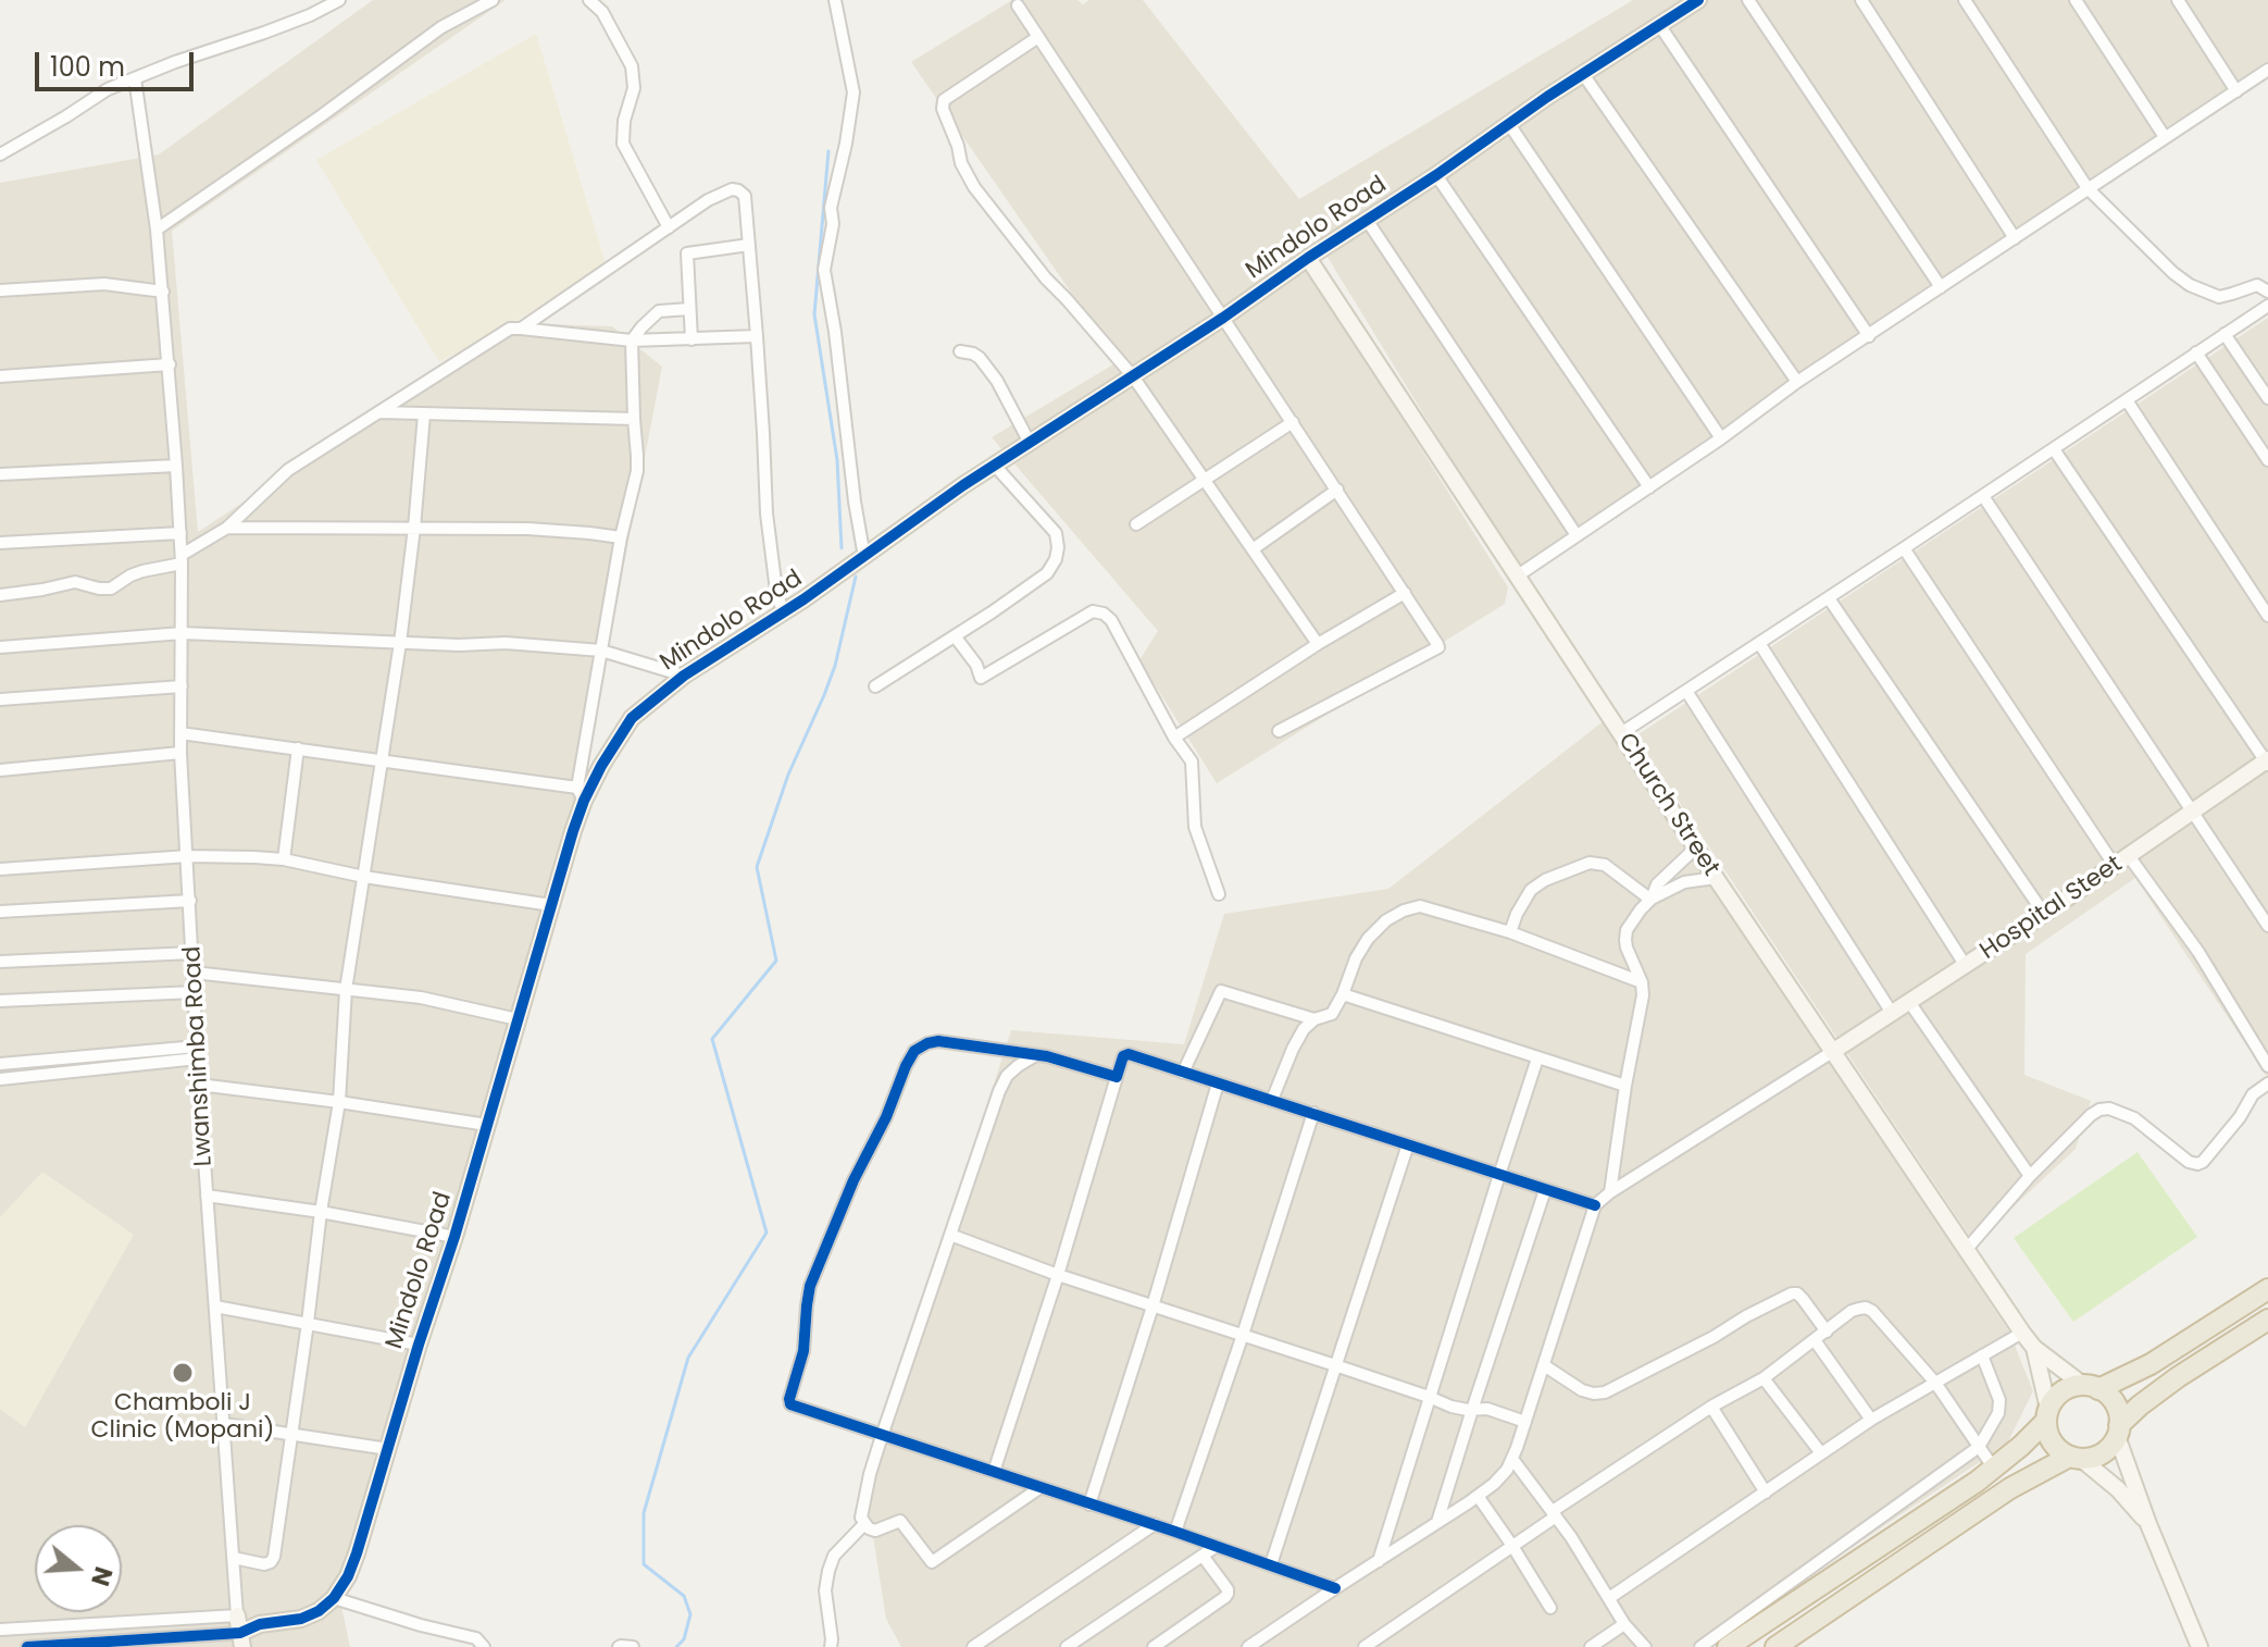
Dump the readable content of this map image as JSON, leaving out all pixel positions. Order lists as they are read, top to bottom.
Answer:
{
  "streets": {
    "street": [
      "Mindolo Road",
      "Church Street",
      "Hospital Steet",
      "Lwanshimba Road"
    ]
  },
  "crossings": [
    ["Mindolo Road", "Church Street"],
    ["Church Street", "Hospital Steet"]
  ],
  "places": ["Chamboli J Clinic (Mopani)"],
  "scale_bar": "100 m",
  "north": "right"
}
